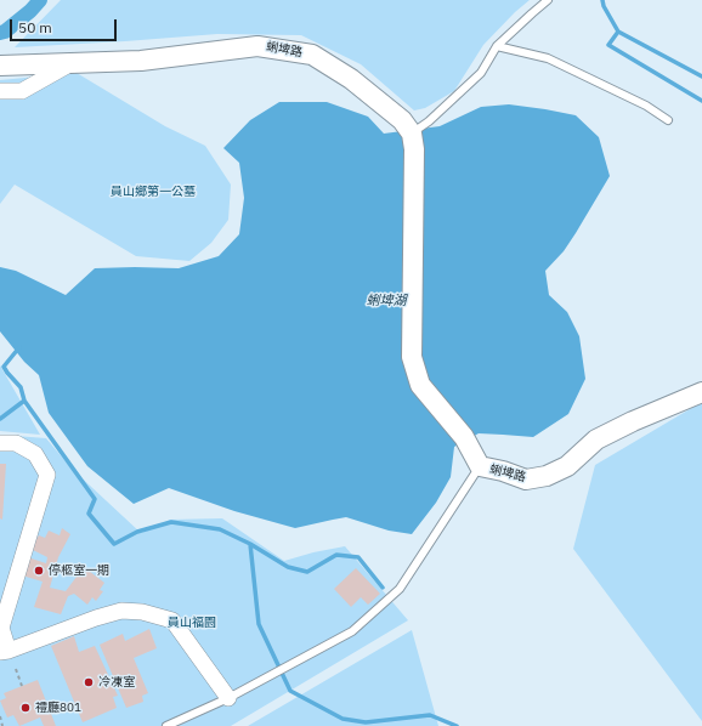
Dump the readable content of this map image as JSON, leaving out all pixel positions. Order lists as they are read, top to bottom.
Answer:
{
  "streets": {
    "street": ["蜊埤路"]
  },
  "water": ["蜊埤湖"],
  "parks": ["員山鄉第一公墓", "員山福園"],
  "places": ["停柩室一期", "冷凍室", "禮廳801"],
  "scale_bar": "50 m"
}
